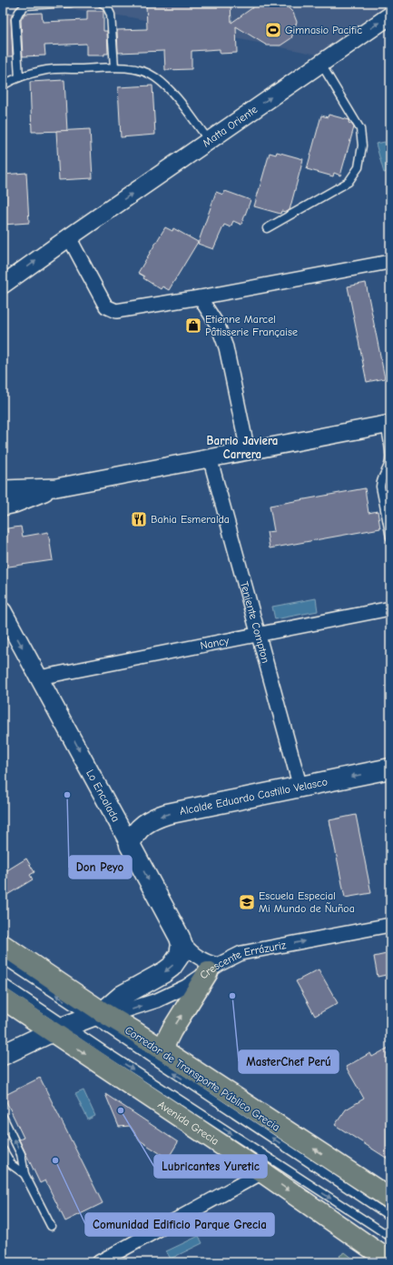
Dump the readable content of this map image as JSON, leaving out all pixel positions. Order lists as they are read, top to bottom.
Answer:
{
  "streets": {
    "main road": [
      "Lo Encalada",
      "Alcalde Eduardo Castillo Velasco",
      "Crescente Errázuriz",
      "Avenida Grecia"
    ],
    "street": ["Matta Oriente", "Teniente Compton", "Nancy"],
    "lane": ["Corredor de Transporte Público Grecia"]
  },
  "crossings": [
    ["Teniente Compton", "Nancy"],
    ["Teniente Compton", "Alcalde Eduardo Castillo Velasco"],
    ["Nancy", "Lo Encalada"],
    ["Lo Encalada", "Alcalde Eduardo Castillo Velasco"],
    ["Lo Encalada", "Crescente Errázuriz"],
    ["Crescente Errázuriz", "Corredor de Transporte Público Grecia"],
    ["Crescente Errázuriz", "Avenida Grecia"]
  ],
  "one_way": ["Matta Oriente", "Lo Encalada", "Alcalde Eduardo Castillo Velasco"],
  "districts": ["Barrio Javiera Carrera"],
  "places": {
    "sports": ["Gimnasio Pacific"],
    "shop": ["Etienne Marcel Pâtisserie Française"],
    "restaurant": ["Bahia Esmeralda"],
    "other": [
      "Don Peyo",
      "MasterChef Perú",
      "Lubricantes Yuretic",
      "Comunidad Edificio Parque Grecia"
    ],
    "school or university": ["Escuela Especial Mi Mundo de Ñuñoa"]
  }
}
